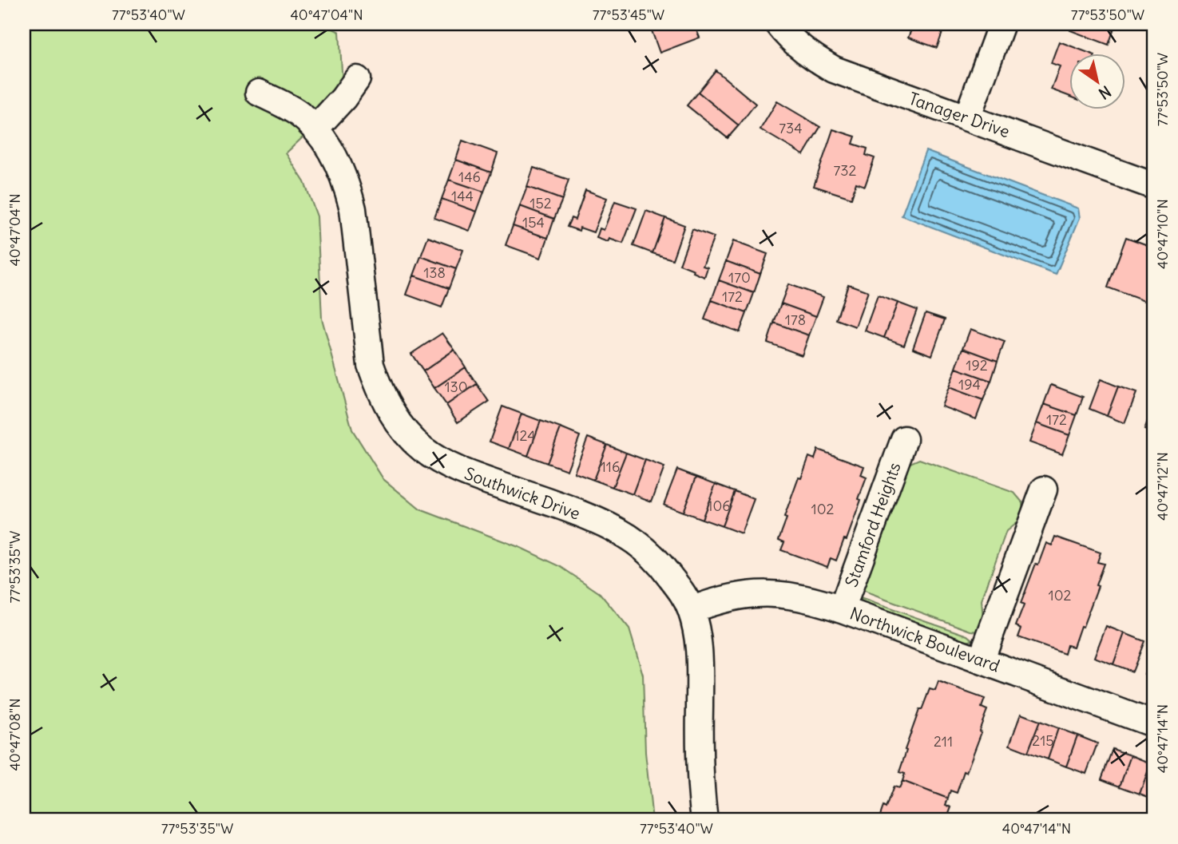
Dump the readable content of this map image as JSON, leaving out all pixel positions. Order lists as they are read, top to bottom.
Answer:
{
  "streets": {
    "street": [
      "Tanager Drive",
      "Southwick Drive",
      "Stamford Heights",
      "Northwick Boulevard"
    ]
  },
  "crossings": [
    ["Southwick Drive", "Northwick Boulevard"],
    ["Stamford Heights", "Northwick Boulevard"]
  ],
  "house_numbers": [
    "734",
    "732",
    "146",
    "144",
    "152",
    "154",
    "138",
    "170",
    "172",
    "178",
    "192",
    "194",
    "130",
    "172",
    "124",
    "116",
    "106",
    "102",
    "102",
    "215",
    "211"
  ],
  "north": "bottom right",
  "coordinates": [
    "77°53'40\"W",
    "40°47'04\"N",
    "77°53'45\"W",
    "77°53'50\"W",
    "40°47'10\"N",
    "40°47'12\"N",
    "77°53'35\"W",
    "40°47'08\"N",
    "40°47'14\"N"
  ]
}
